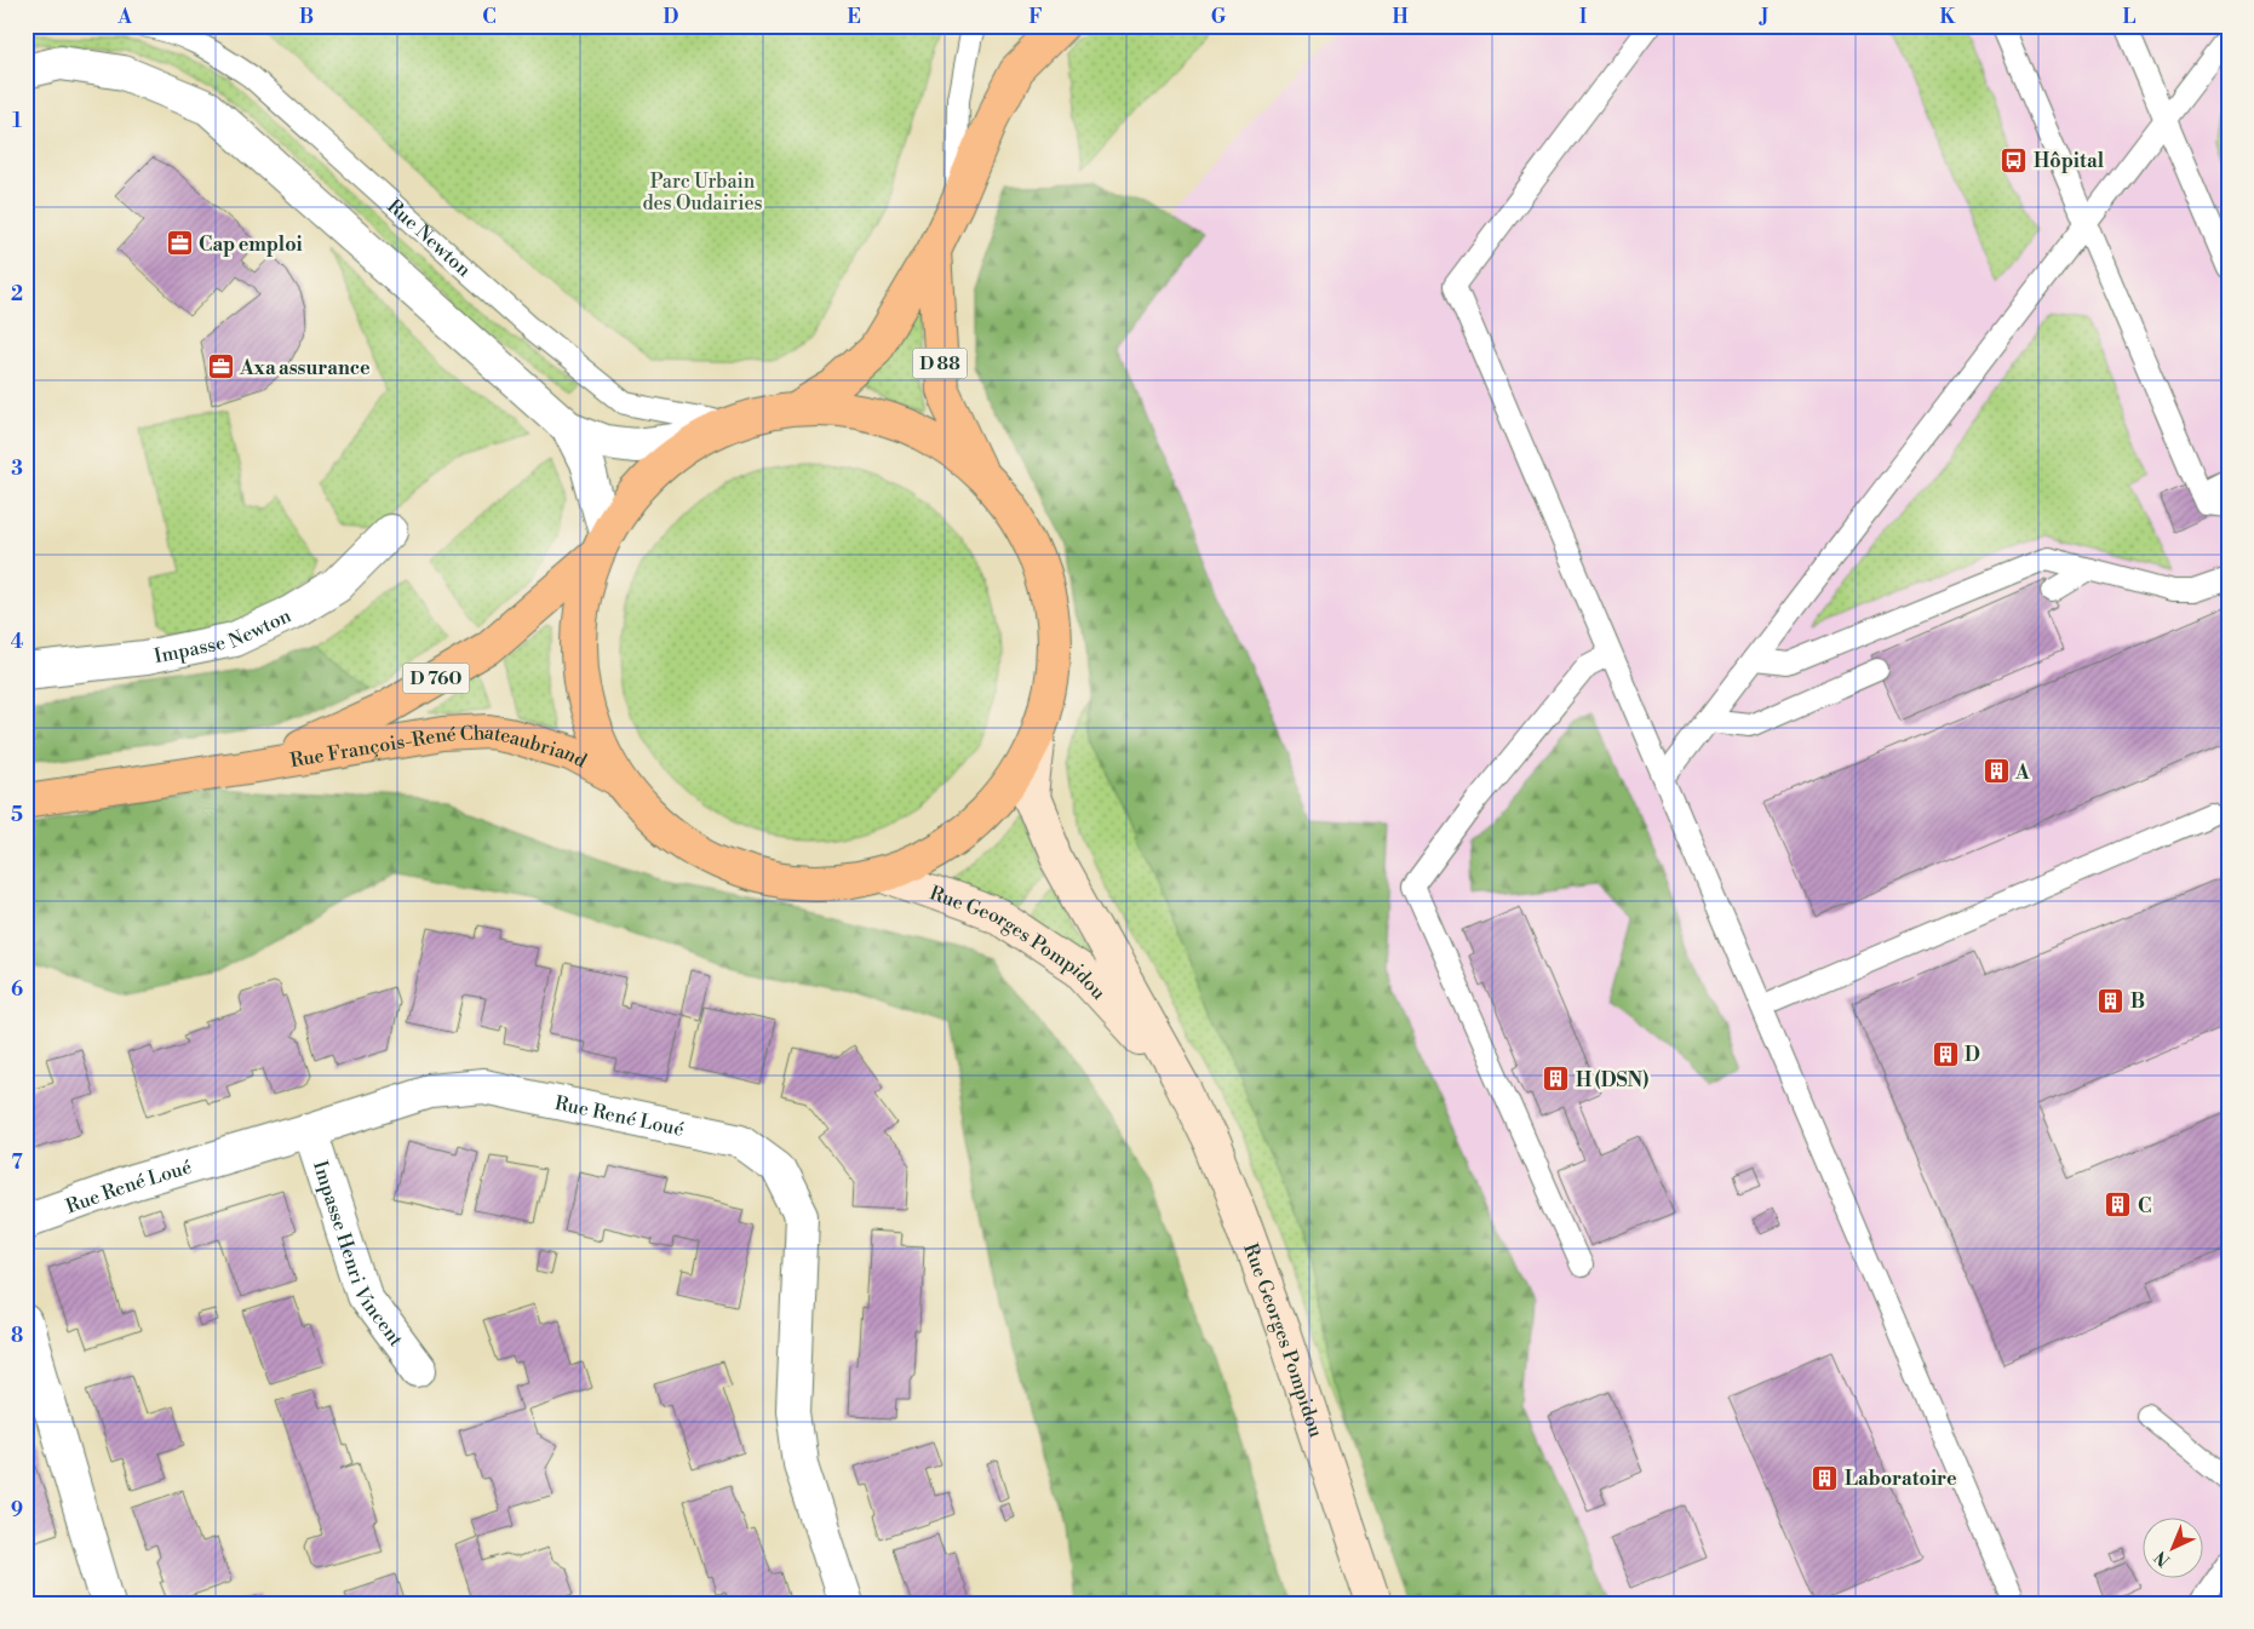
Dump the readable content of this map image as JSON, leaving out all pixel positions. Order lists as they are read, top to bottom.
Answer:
{
  "streets": {
    "main road": [
      "D 88",
      "D 760",
      "Rue François-René Chateaubriand",
      "Rue Georges Pompidou"
    ],
    "street": ["Impasse Newton", "Rue René Loué", "Impasse Henri Vincent"],
    "lane": ["Rue Newton"]
  },
  "crossings": [
    ["Rue René Loué", "Impasse Henri Vincent"]
  ],
  "parks": ["Parc Urbain des Oudairies"],
  "places": {
    "bus stop": ["Hôpital"],
    "office": ["Cap emploi", "Axa assurance"],
    "building": [
      "A",
      "B",
      "D",
      "H (DSN)",
      "C",
      "Laboratoire"
    ]
  },
  "north": "bottom left",
  "grid": {
    "columns": [
      "A",
      "B",
      "C",
      "D",
      "E",
      "F",
      "G",
      "H",
      "I",
      "J",
      "K",
      "L"
    ],
    "rows": [
      "1",
      "2",
      "3",
      "4",
      "5",
      "6",
      "7",
      "8",
      "9"
    ]
  }
}
